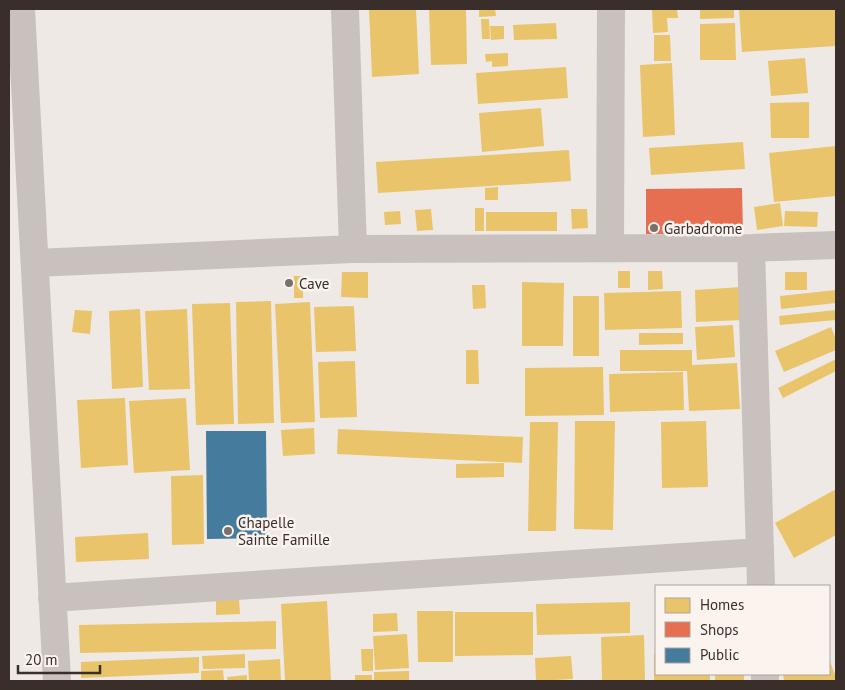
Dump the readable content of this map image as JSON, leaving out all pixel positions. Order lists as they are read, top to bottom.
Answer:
{
  "places": ["Garbadrome", "Cave", "Chapelle Sainte Famille"],
  "legend": ["Homes", "Shops", "Public"],
  "scale_bar": "20 m"
}
